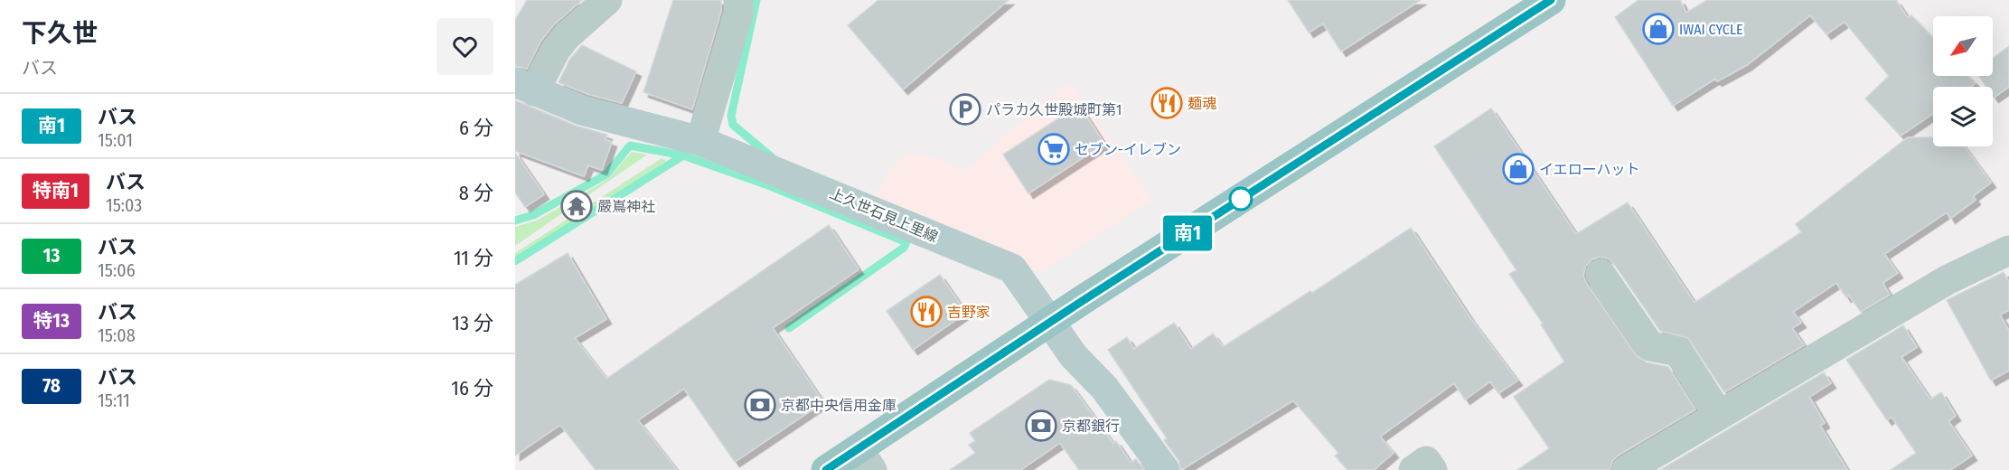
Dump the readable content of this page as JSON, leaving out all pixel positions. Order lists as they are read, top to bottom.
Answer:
{
  "streets": {
    "main road": ["上久世石見上里線"]
  },
  "places": {
    "shop": ["IWAI CYCLE", "イエローハット"],
    "restaurant": ["麺魂", "吉野家"],
    "parking": ["パラカ久世殿城町第1"],
    "supermarket": ["セブン-イレブン"],
    "temple": ["嚴嶌神社"],
    "bank": ["京都中央信用金庫", "京都銀行"]
  },
  "lines": ["bus line 南1"],
  "north": "bottom left",
  "page": {
    "heading": ["下久世", "バス"],
    "on_map": "南1",
    "list": [
      {
        "mark": "南1",
        "name": "バス",
        "note": "15:01",
        "value": "6 分"
      },
      {
        "mark": "特南1",
        "name": "バス",
        "note": "15:03",
        "value": "8 分"
      },
      {
        "mark": "13",
        "name": "バス",
        "note": "15:06",
        "value": "11 分"
      },
      {
        "mark": "特13",
        "name": "バス",
        "note": "15:08",
        "value": "13 分"
      },
      {
        "mark": "78",
        "name": "バス",
        "note": "15:11",
        "value": "16 分"
      }
    ]
  }
}
